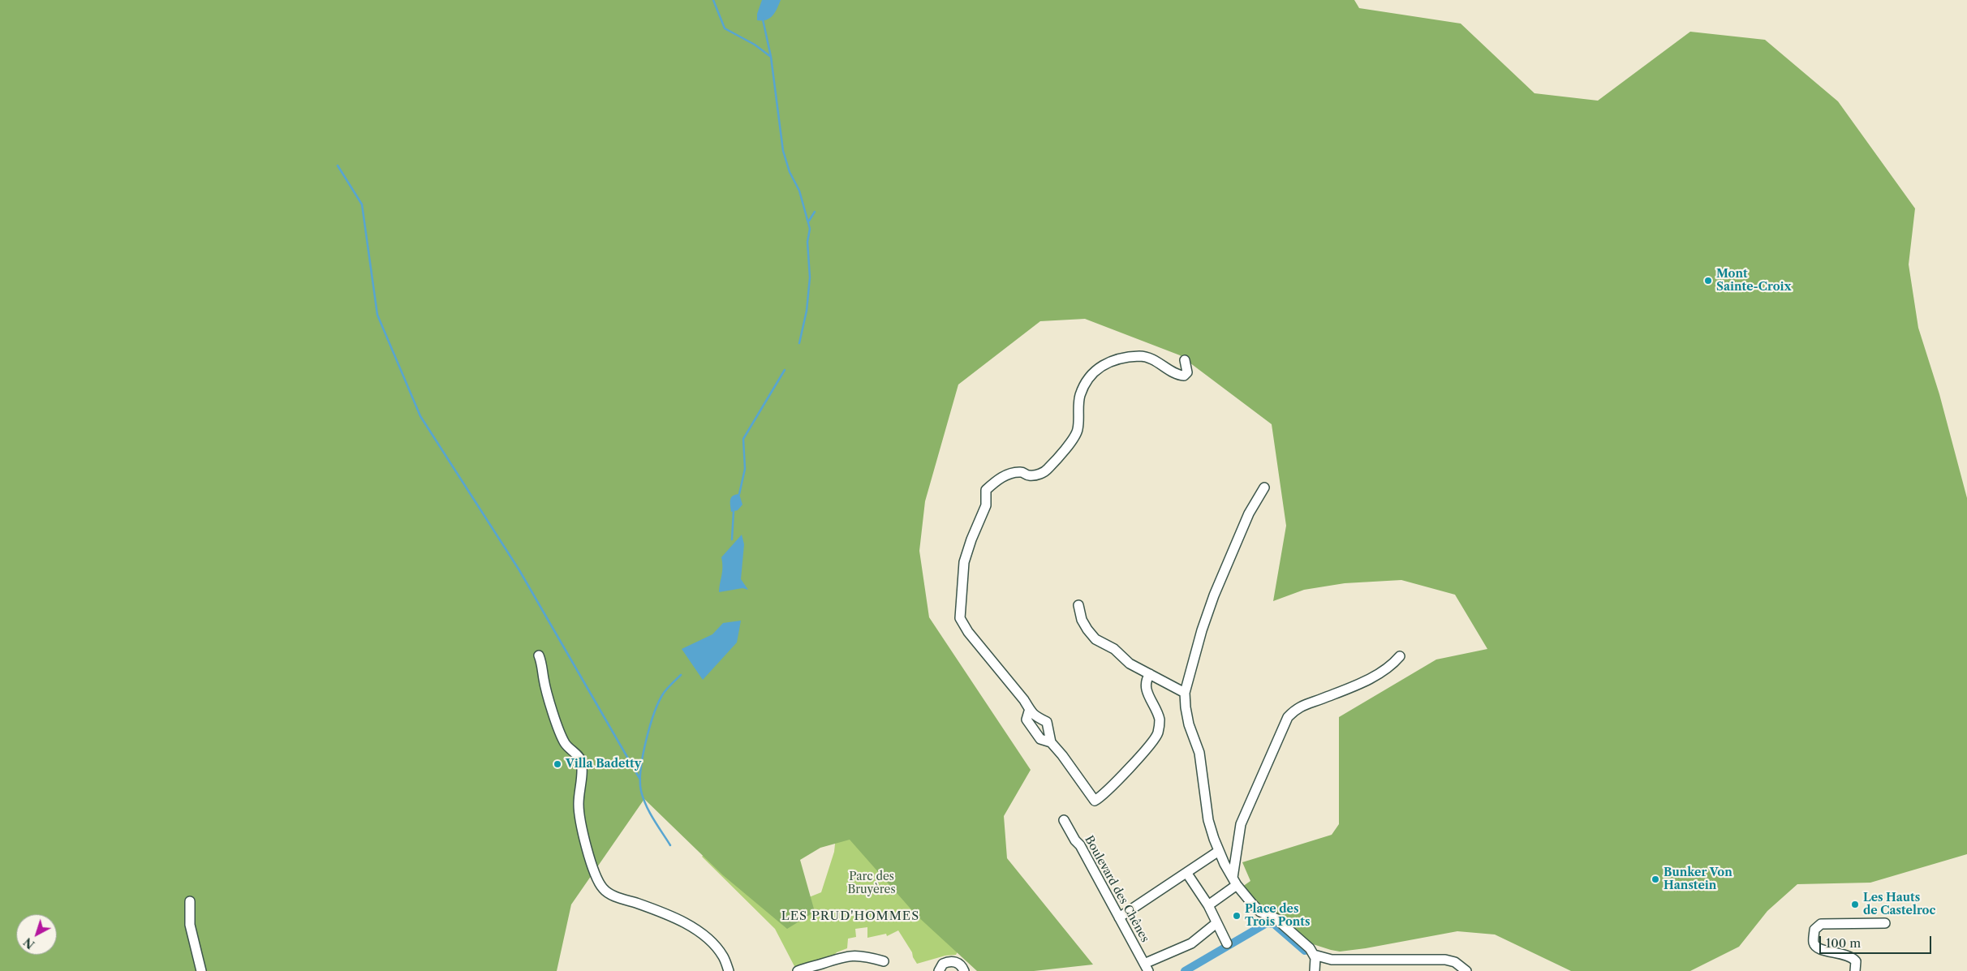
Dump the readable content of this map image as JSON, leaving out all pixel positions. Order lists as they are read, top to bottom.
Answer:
{
  "streets": {
    "street": ["Boulevard des Chênes"]
  },
  "districts": ["LES PRUD'HOMMES"],
  "parks": ["Parc des Bruyères"],
  "places": [
    "Mont Sainte-Croix",
    "Villa Badetty",
    "Bunker Von Hanstein",
    "Les Hauts de Castelroc",
    "Place des Trois Ponts"
  ],
  "scale_bar": "100 m",
  "north": "bottom left"
}
